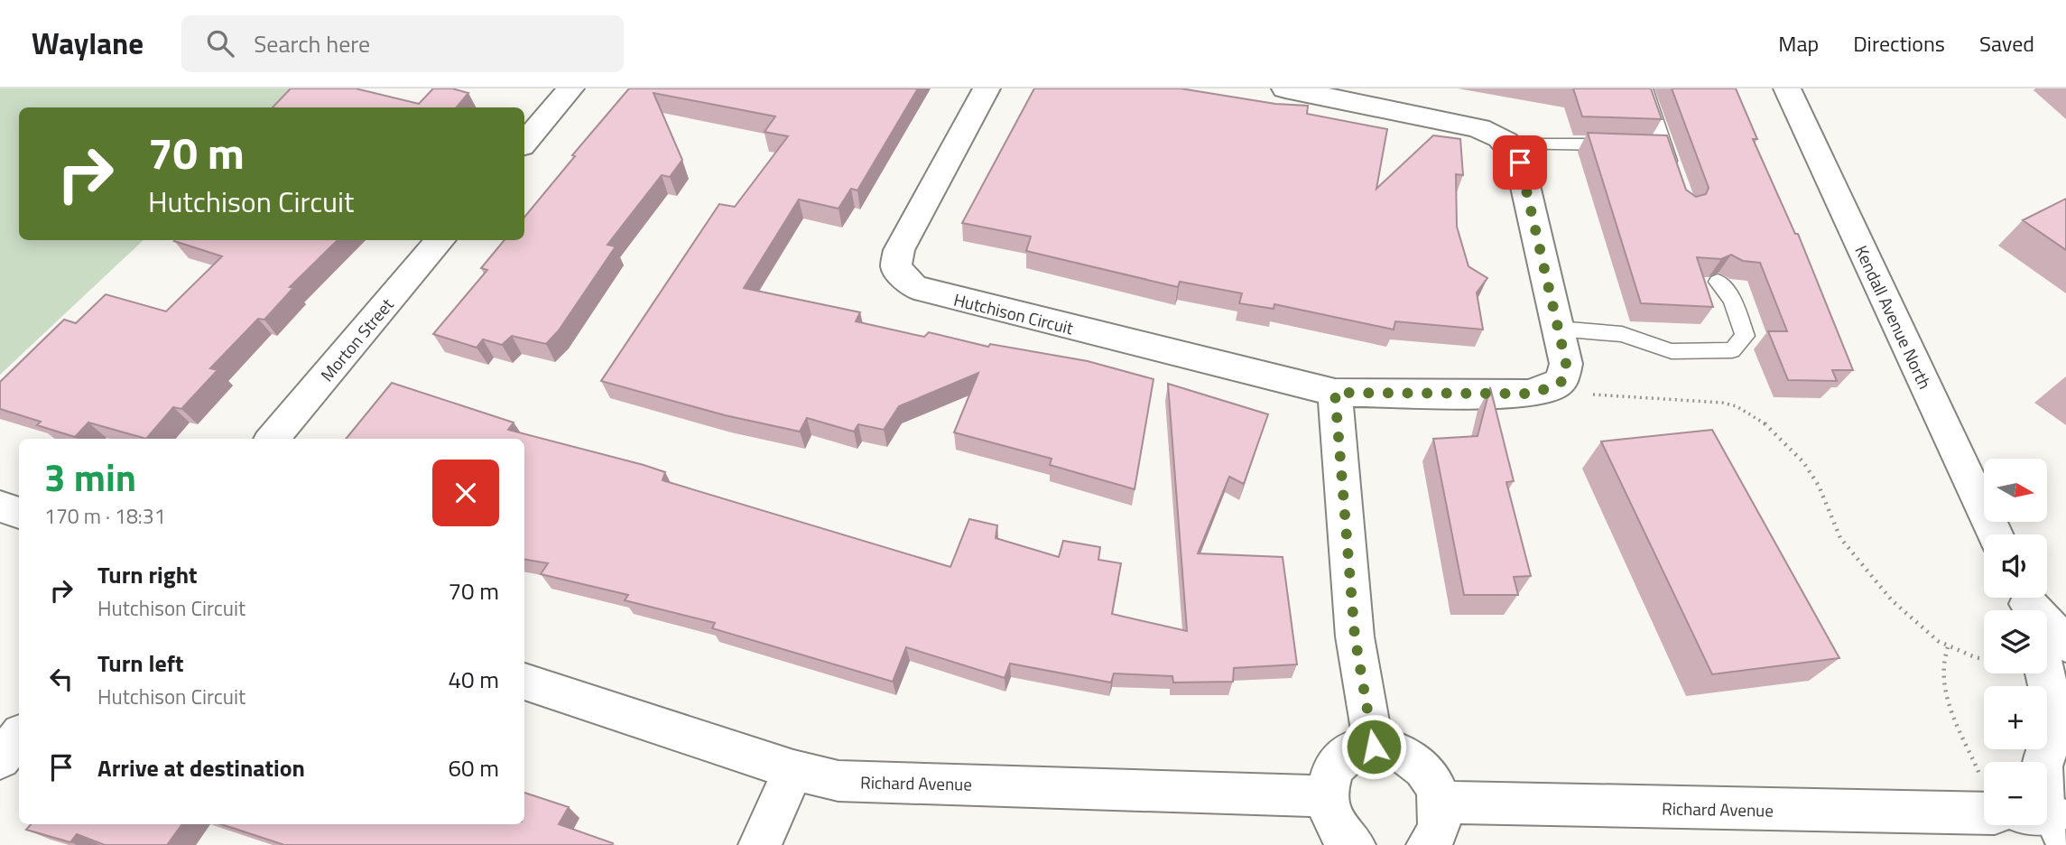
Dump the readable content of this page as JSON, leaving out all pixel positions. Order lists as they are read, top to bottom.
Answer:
{
  "streets": {
    "street": [
      "Hutchison Circuit",
      "Kendall Avenue North",
      "Morton Street",
      "Richard Avenue"
    ]
  },
  "north": "right",
  "page": {
    "header": "Waylane",
    "search": "Search here",
    "nav": ["Map", "Directions", "Saved"],
    "turn": ["70 m", "Hutchison Circuit"],
    "heading": ["3 min", "170 m · 18:31"],
    "map_buttons": ["+", "−"],
    "list": [
      {
        "name": "Turn right",
        "note": "Hutchison Circuit",
        "value": "70 m"
      },
      {
        "name": "Turn left",
        "note": "Hutchison Circuit",
        "value": "40 m"
      },
      {
        "name": "Arrive at destination",
        "value": "60 m"
      }
    ]
  }
}
